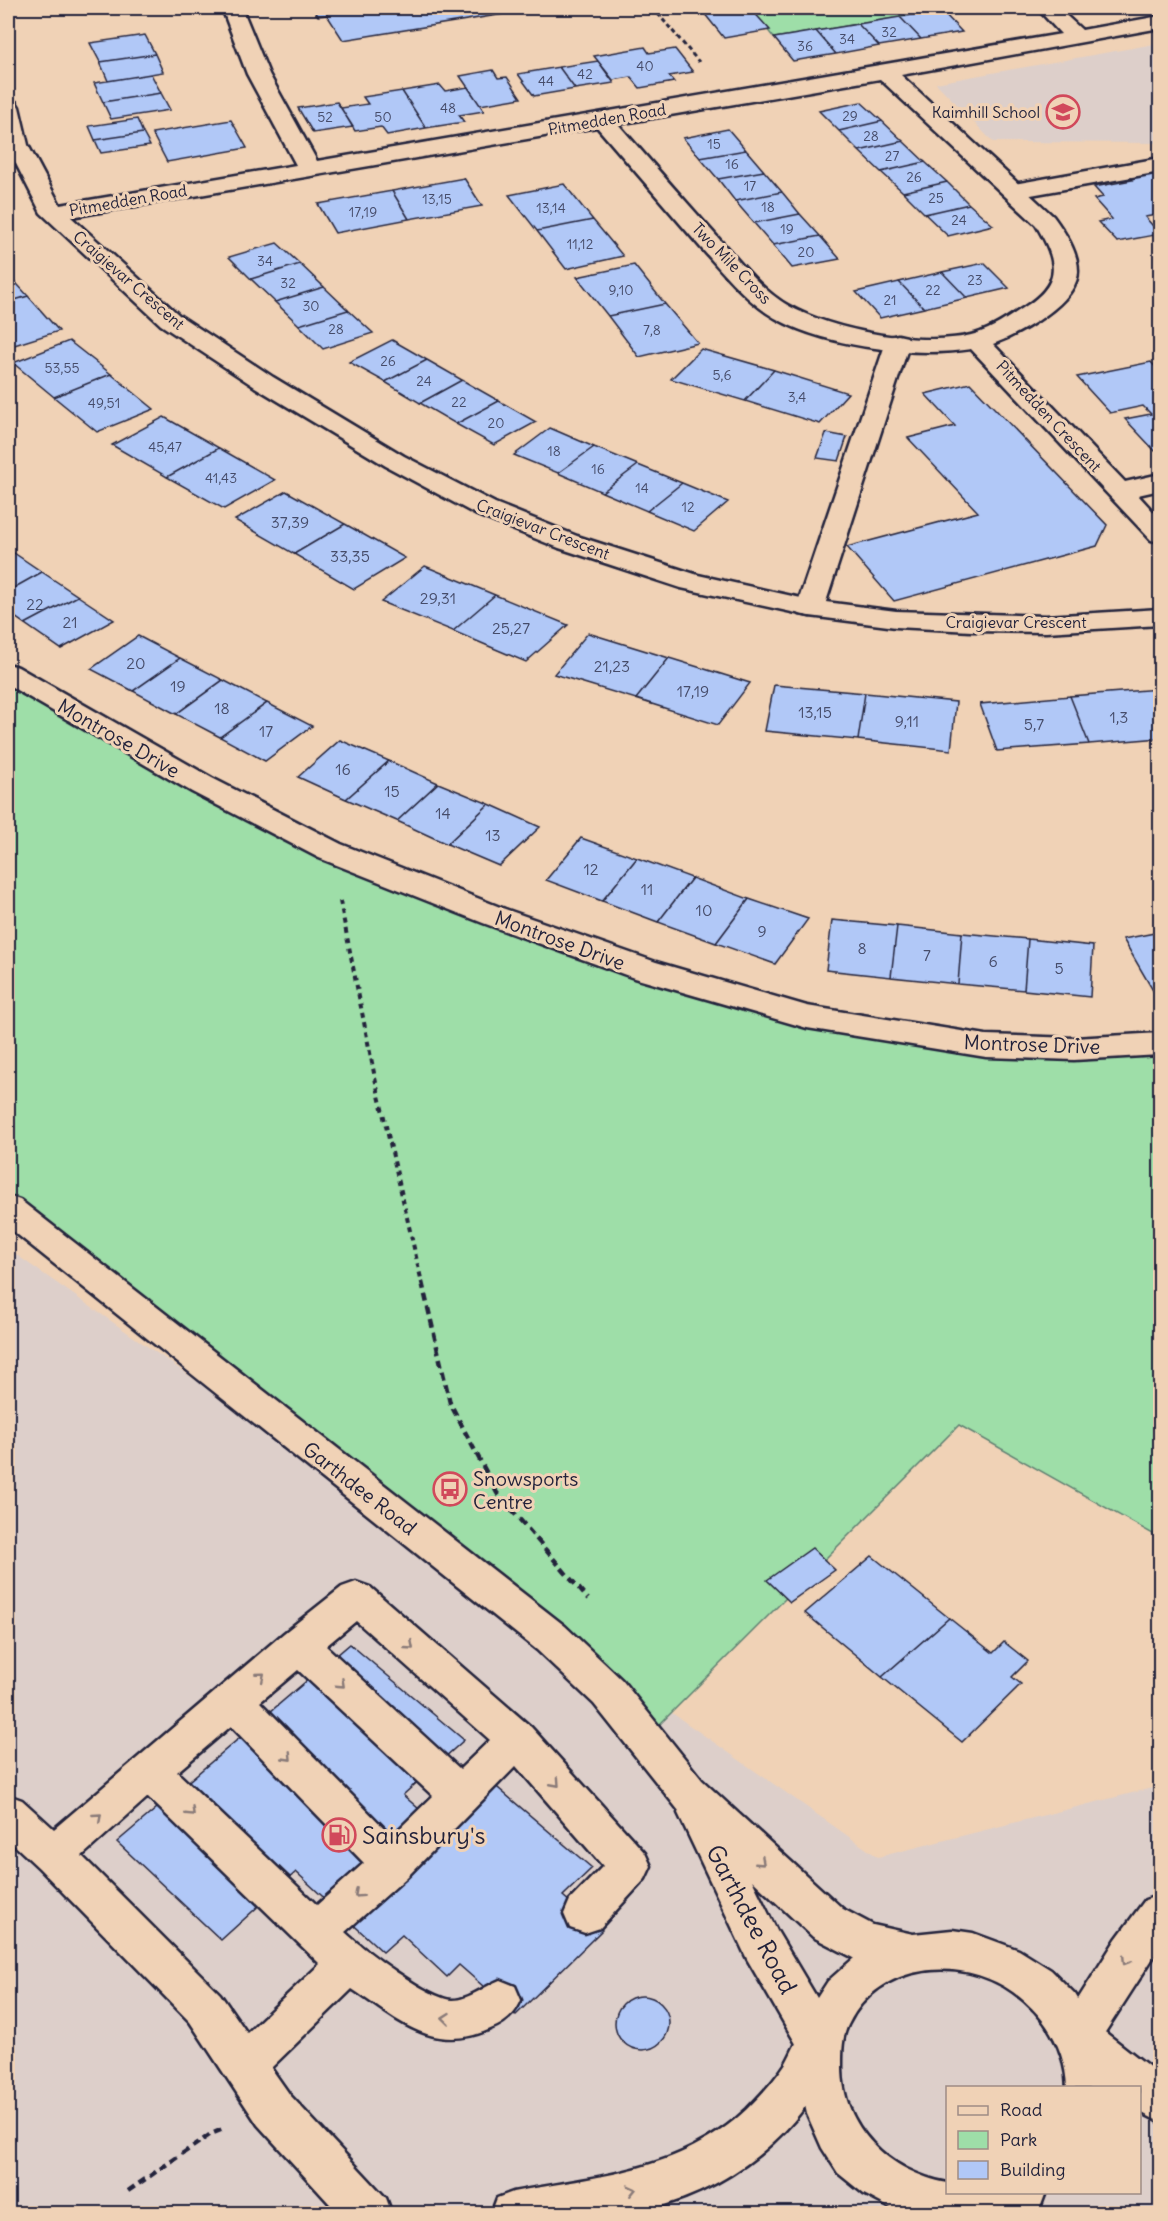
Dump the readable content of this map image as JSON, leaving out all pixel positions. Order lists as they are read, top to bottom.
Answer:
{
  "streets": {
    "street": [
      "Pitmedden Road",
      "Two Mile Cross",
      "Craigievar Crescent",
      "Pitmedden Crescent",
      "Montrose Drive",
      "Garthdee Road"
    ]
  },
  "crossings": [
    ["Pitmedden Road", "Two Mile Cross"],
    ["Pitmedden Road", "Craigievar Crescent"],
    ["Two Mile Cross", "Pitmedden Crescent"]
  ],
  "places": {
    "school or university": ["Kaimhill School"],
    "bus stop": ["Snowsports Centre"],
    "fuel station": ["Sainsbury's"]
  },
  "house_numbers": [
    "32",
    "34",
    "36",
    "40",
    "42",
    "44",
    "48",
    "29",
    "52",
    "50",
    "28",
    "15",
    "27",
    "16",
    "26",
    "17",
    "25",
    "13,15",
    "18",
    "13,14",
    "17,19",
    "24",
    "19",
    "11,12",
    "20",
    "34",
    "23",
    "32",
    "9,10",
    "22",
    "21",
    "30",
    "28",
    "7,8",
    "26",
    "53,55",
    "5,6",
    "24",
    "3,4",
    "22",
    "49,51",
    "20",
    "45,47",
    "18",
    "16",
    "41,43",
    "14",
    "12",
    "37,39",
    "33,35",
    "29,31",
    "22",
    "21",
    "25,27",
    "20",
    "21,23",
    "19",
    "17,19",
    "18",
    "13,15",
    "1,3",
    "9,11",
    "5,7",
    "17",
    "16",
    "15",
    "14",
    "13",
    "12",
    "11",
    "10",
    "9",
    "8",
    "7",
    "6",
    "5"
  ],
  "legend": ["Road", "Park", "Building"]
}
